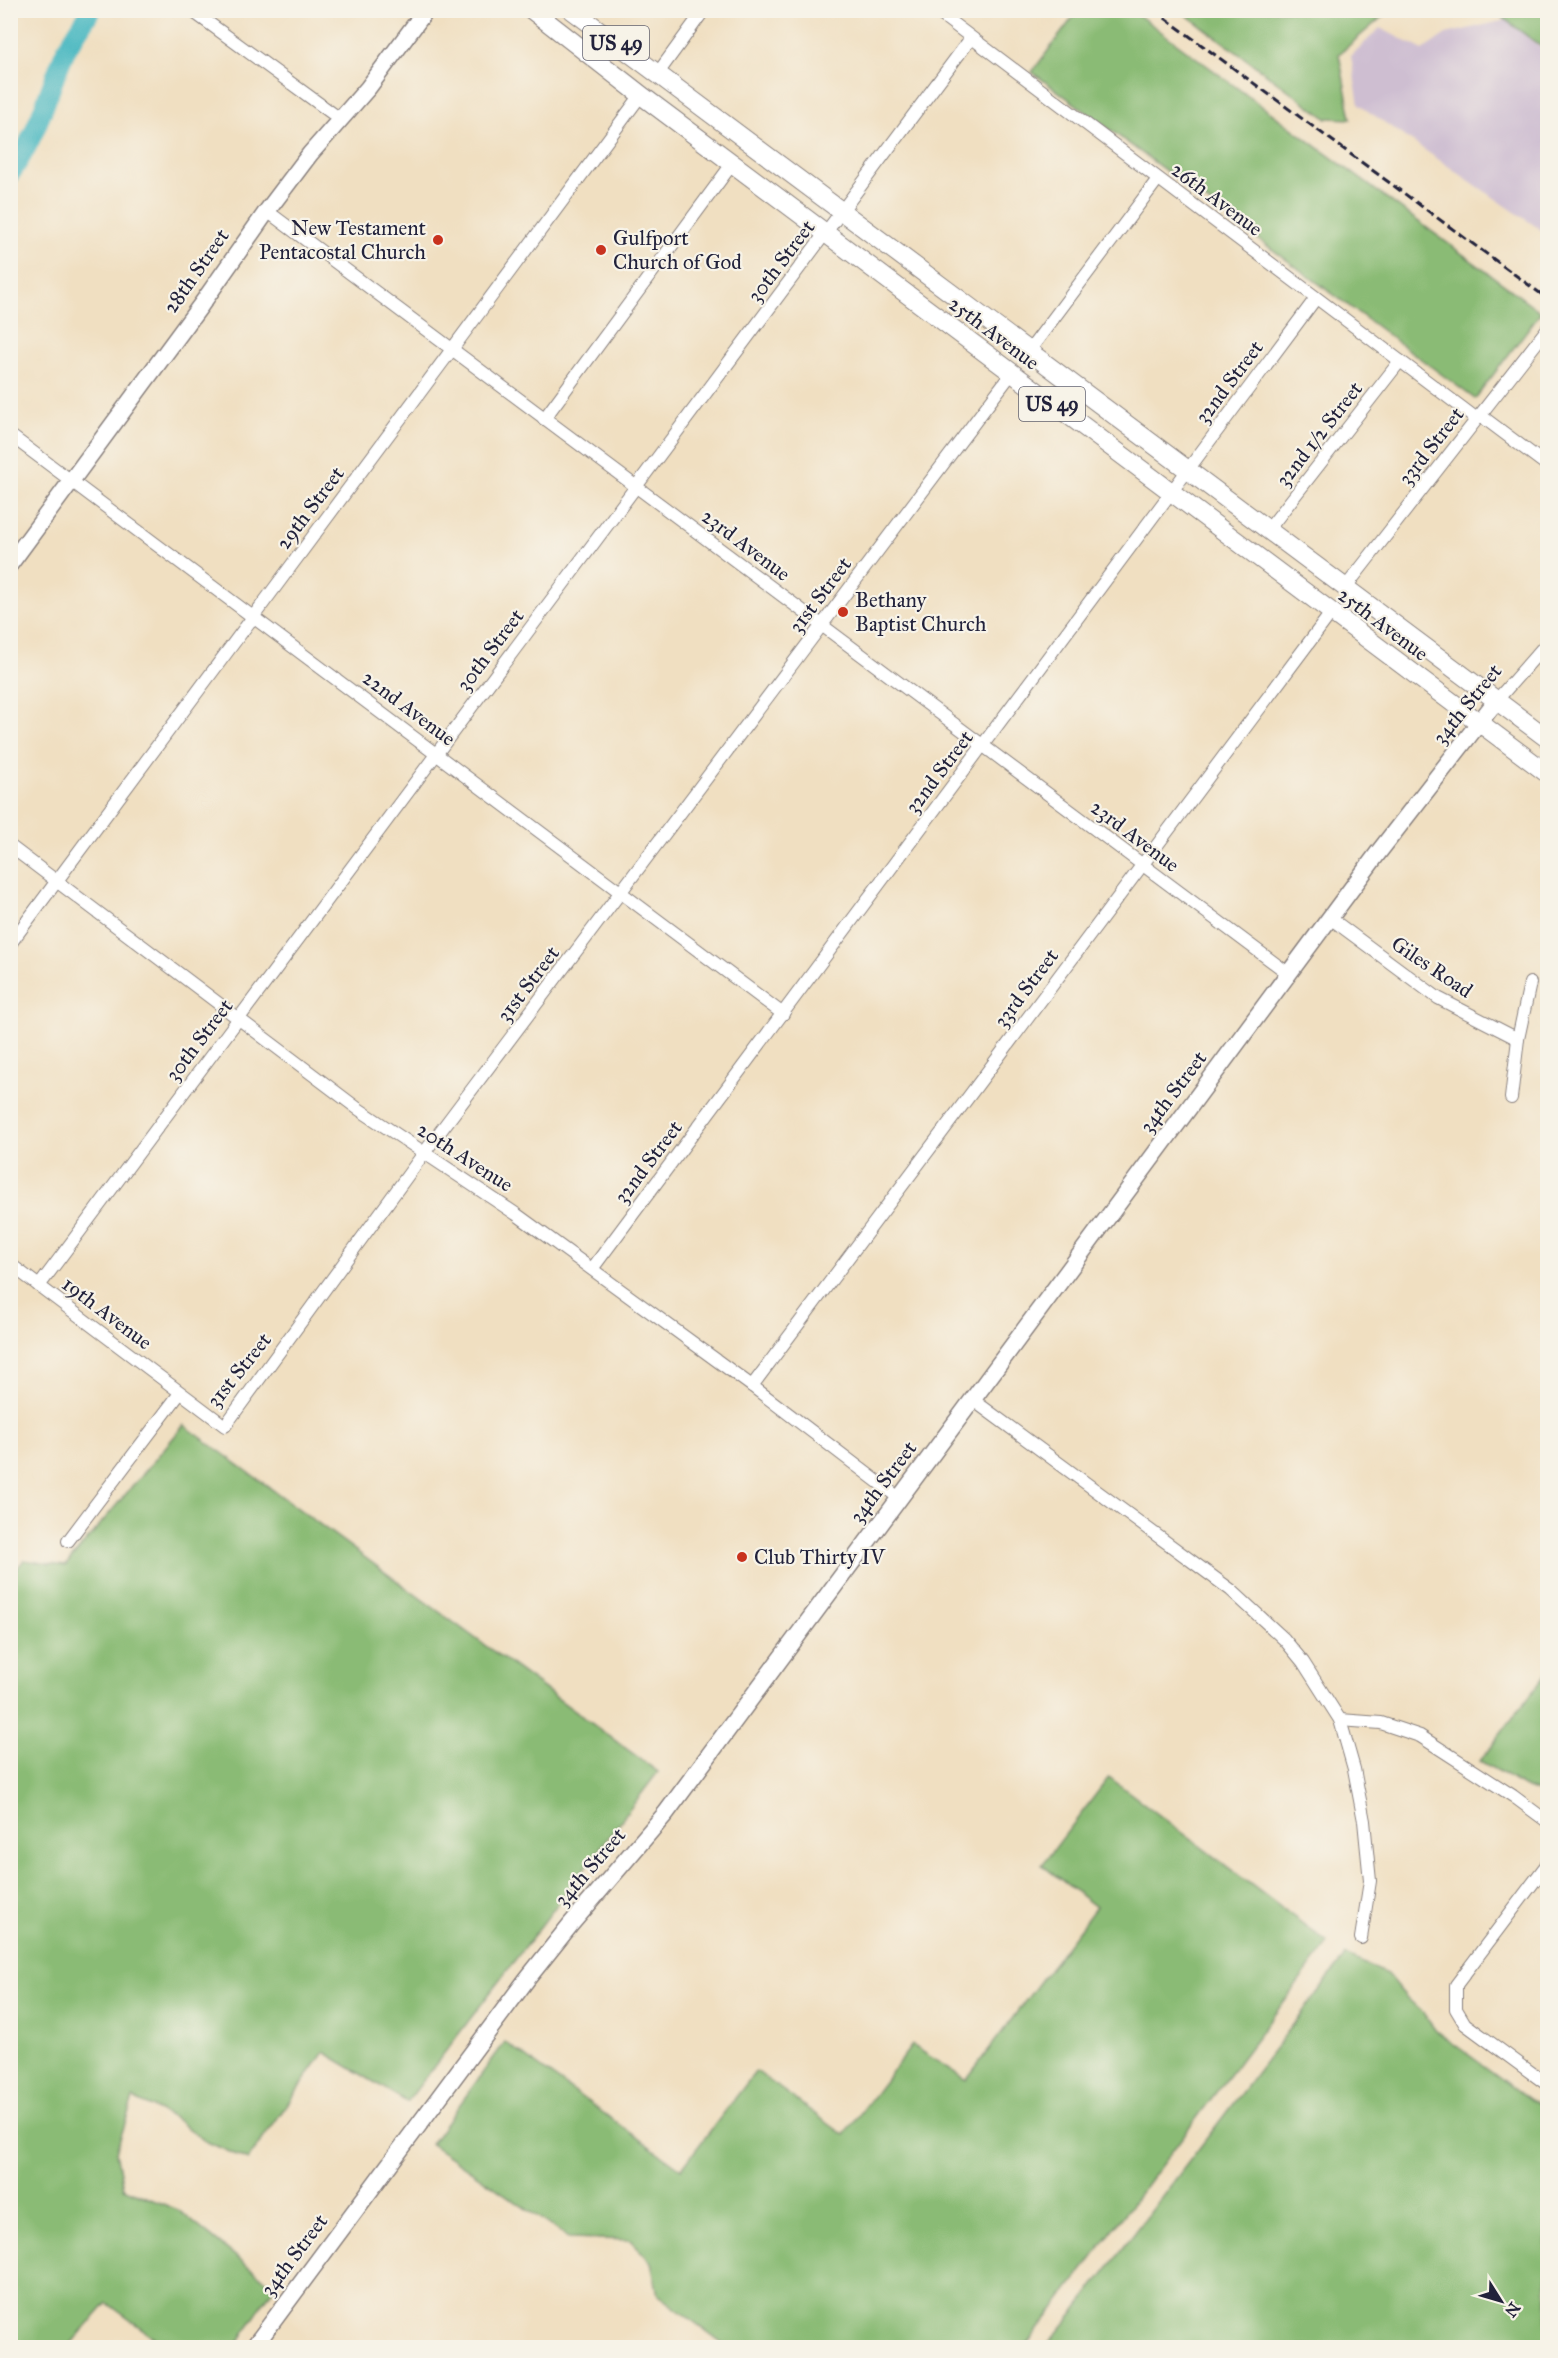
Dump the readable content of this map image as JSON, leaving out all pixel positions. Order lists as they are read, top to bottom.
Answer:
{
  "streets": {
    "main road": ["US 49", "25th Avenue"],
    "street": [
      "26th Avenue",
      "30th Street",
      "28th Street",
      "32nd Street",
      "32nd 1/2 Street",
      "33rd Street",
      "29th Street",
      "23rd Avenue",
      "31st Street",
      "34th Street",
      "22nd Avenue",
      "Giles Road",
      "20th Avenue",
      "19th Avenue"
    ]
  },
  "crossings": [
    ["26th Avenue", "30th Street"],
    ["26th Avenue", "32nd Street"],
    ["26th Avenue", "32nd 1/2 Street"],
    ["26th Avenue", "33rd Street"],
    ["30th Street", "25th Avenue"],
    ["30th Street", "23rd Avenue"],
    ["30th Street", "22nd Avenue"],
    ["30th Street", "20th Avenue"],
    ["30th Street", "19th Avenue"],
    ["28th Street", "23rd Avenue"],
    ["28th Street", "22nd Avenue"],
    ["25th Avenue", "32nd Street"],
    ["25th Avenue", "32nd 1/2 Street"],
    ["25th Avenue", "33rd Street"],
    ["25th Avenue", "29th Street"],
    ["25th Avenue", "31st Street"],
    ["25th Avenue", "34th Street"],
    ["32nd Street", "23rd Avenue"],
    ["32nd Street", "22nd Avenue"],
    ["32nd Street", "20th Avenue"],
    ["33rd Street", "23rd Avenue"],
    ["33rd Street", "20th Avenue"],
    ["29th Street", "23rd Avenue"],
    ["29th Street", "22nd Avenue"],
    ["29th Street", "20th Avenue"],
    ["23rd Avenue", "31st Street"],
    ["23rd Avenue", "34th Street"],
    ["31st Street", "22nd Avenue"],
    ["31st Street", "20th Avenue"],
    ["31st Street", "19th Avenue"],
    ["34th Street", "Giles Road"],
    ["34th Street", "20th Avenue"]
  ],
  "places": [
    "New Testament Pentacostal Church",
    "Gulfport Church of God",
    "Bethany Baptist Church",
    "Club Thirty IV"
  ],
  "north": "bottom right"
}
